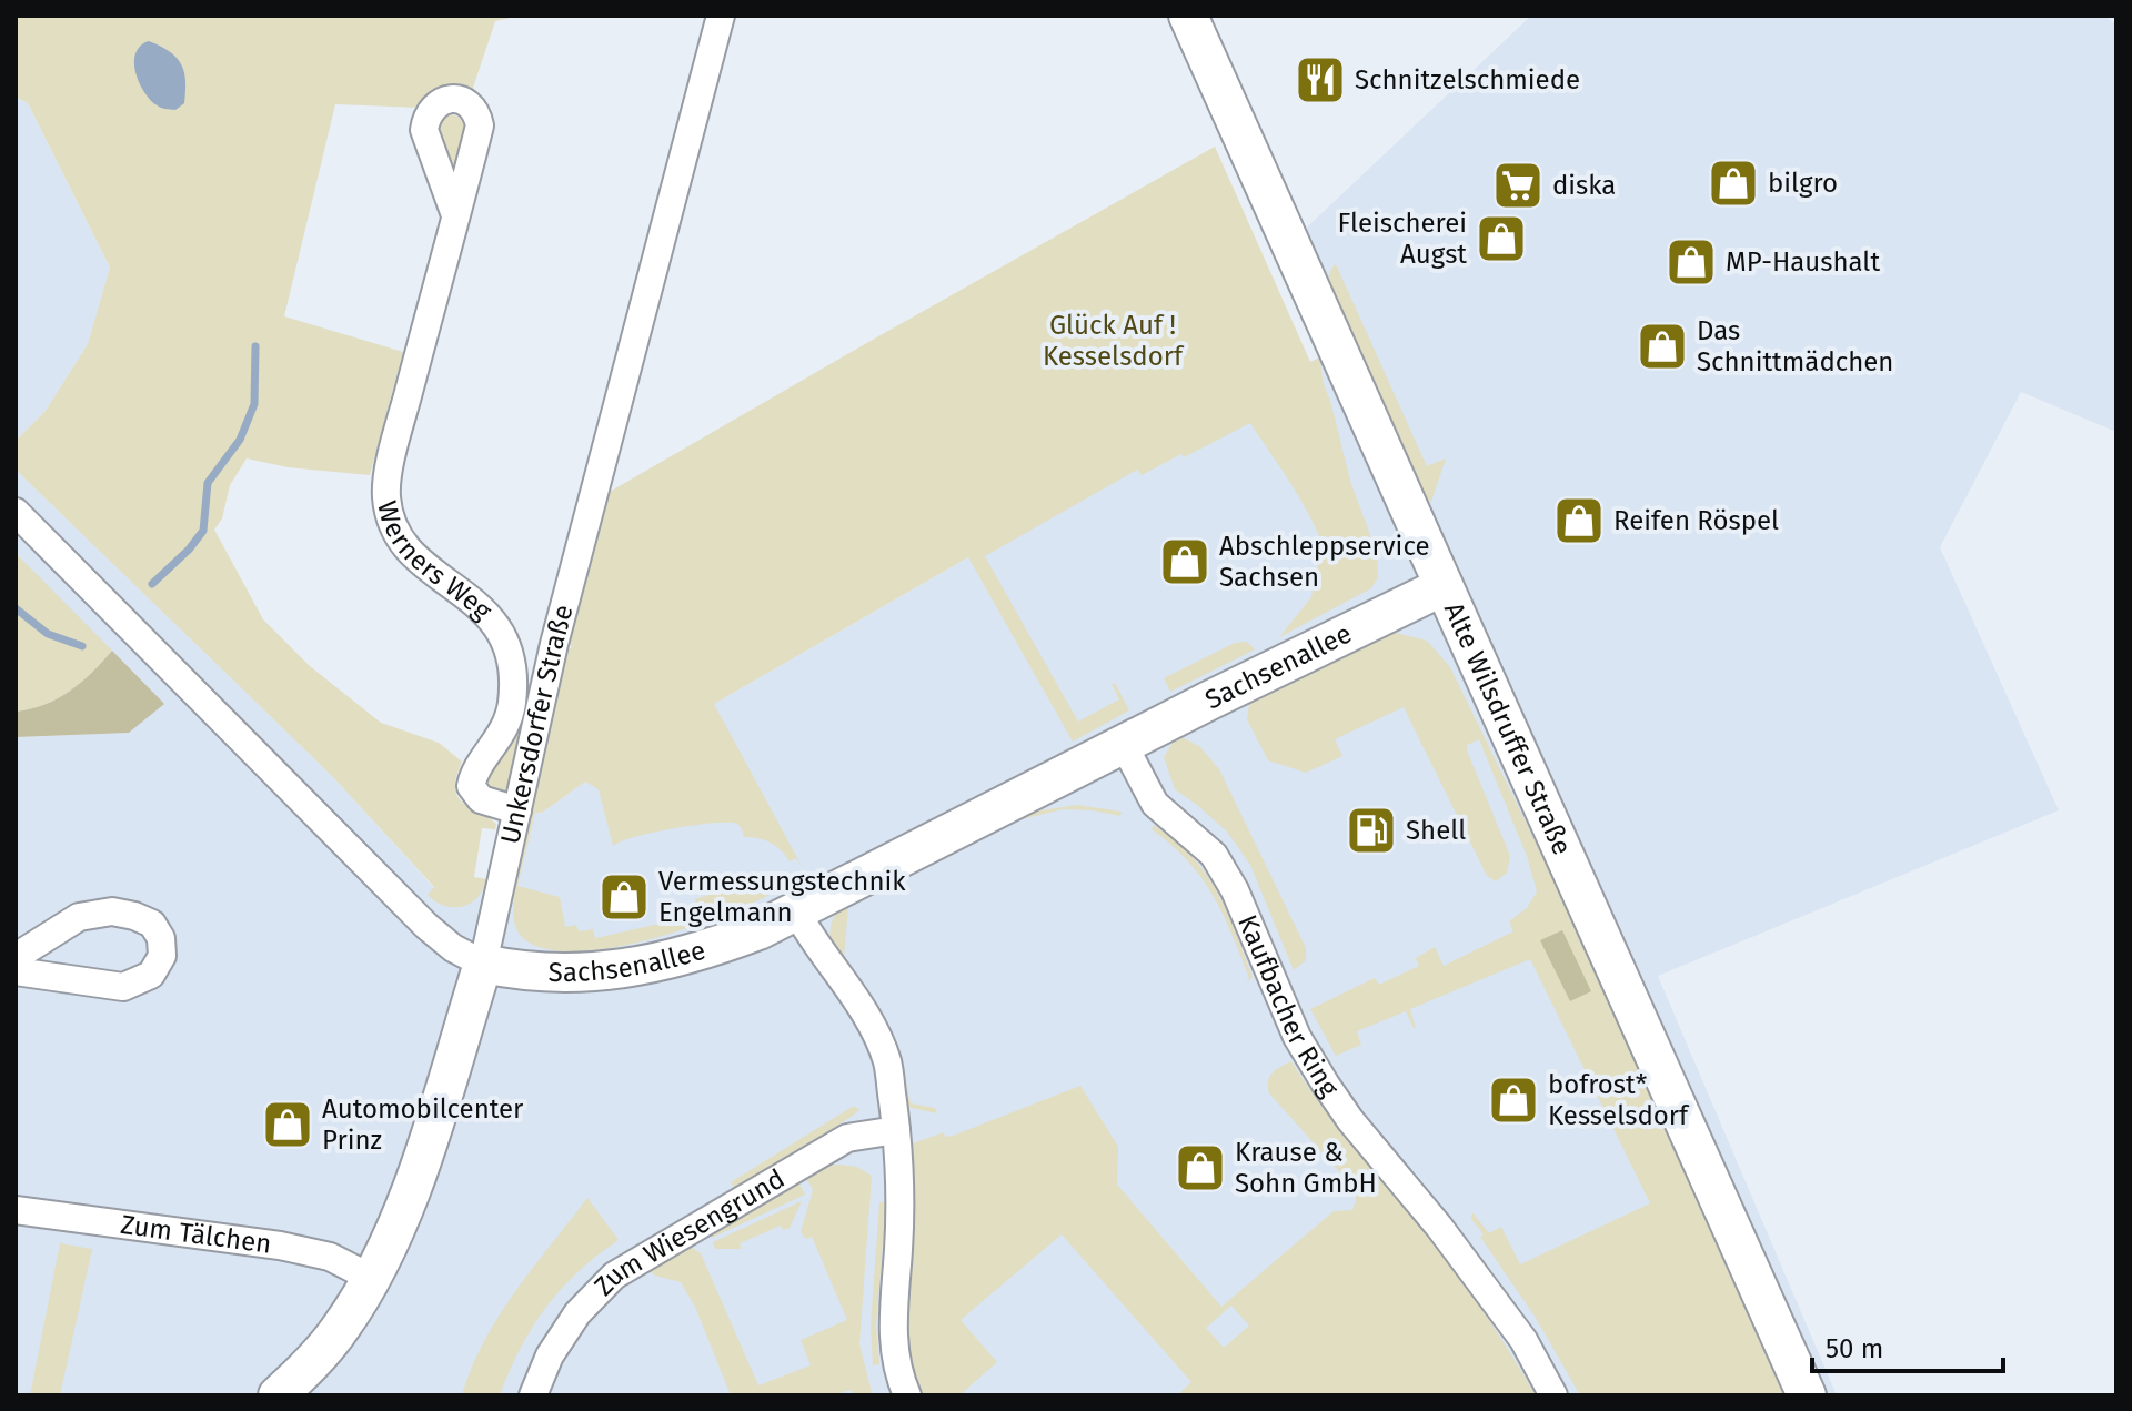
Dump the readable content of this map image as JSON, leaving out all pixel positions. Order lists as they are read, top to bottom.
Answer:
{
  "streets": {
    "street": [
      "Werners Weg",
      "Sachsenallee",
      "Unkersdorfer Straße",
      "Alte Wilsdruffer Straße",
      "Kaufbacher Ring",
      "Zum Tälchen",
      "Zum Wiesengrund"
    ]
  },
  "crossings": [
    ["Werners Weg", "Unkersdorfer Straße"],
    ["Sachsenallee", "Unkersdorfer Straße"],
    ["Sachsenallee", "Alte Wilsdruffer Straße"],
    ["Sachsenallee", "Kaufbacher Ring"],
    ["Unkersdorfer Straße", "Zum Tälchen"]
  ],
  "parks": ["Glück Auf ! Kesselsdorf"],
  "places": {
    "restaurant": ["Schnitzelschmiede"],
    "shop": [
      "bilgro",
      "Fleischerei Augst",
      "MP-Haushalt",
      "Das Schnittmädchen",
      "Reifen Röspel",
      "Abschleppservice Sachsen",
      "Vermessungstechnik Engelmann",
      "bofrost* Kesselsdorf",
      "Automobilcenter Prinz",
      "Krause & Sohn GmbH"
    ],
    "supermarket": ["diska"],
    "fuel station": ["Shell"]
  },
  "scale_bar": "50 m"
}
